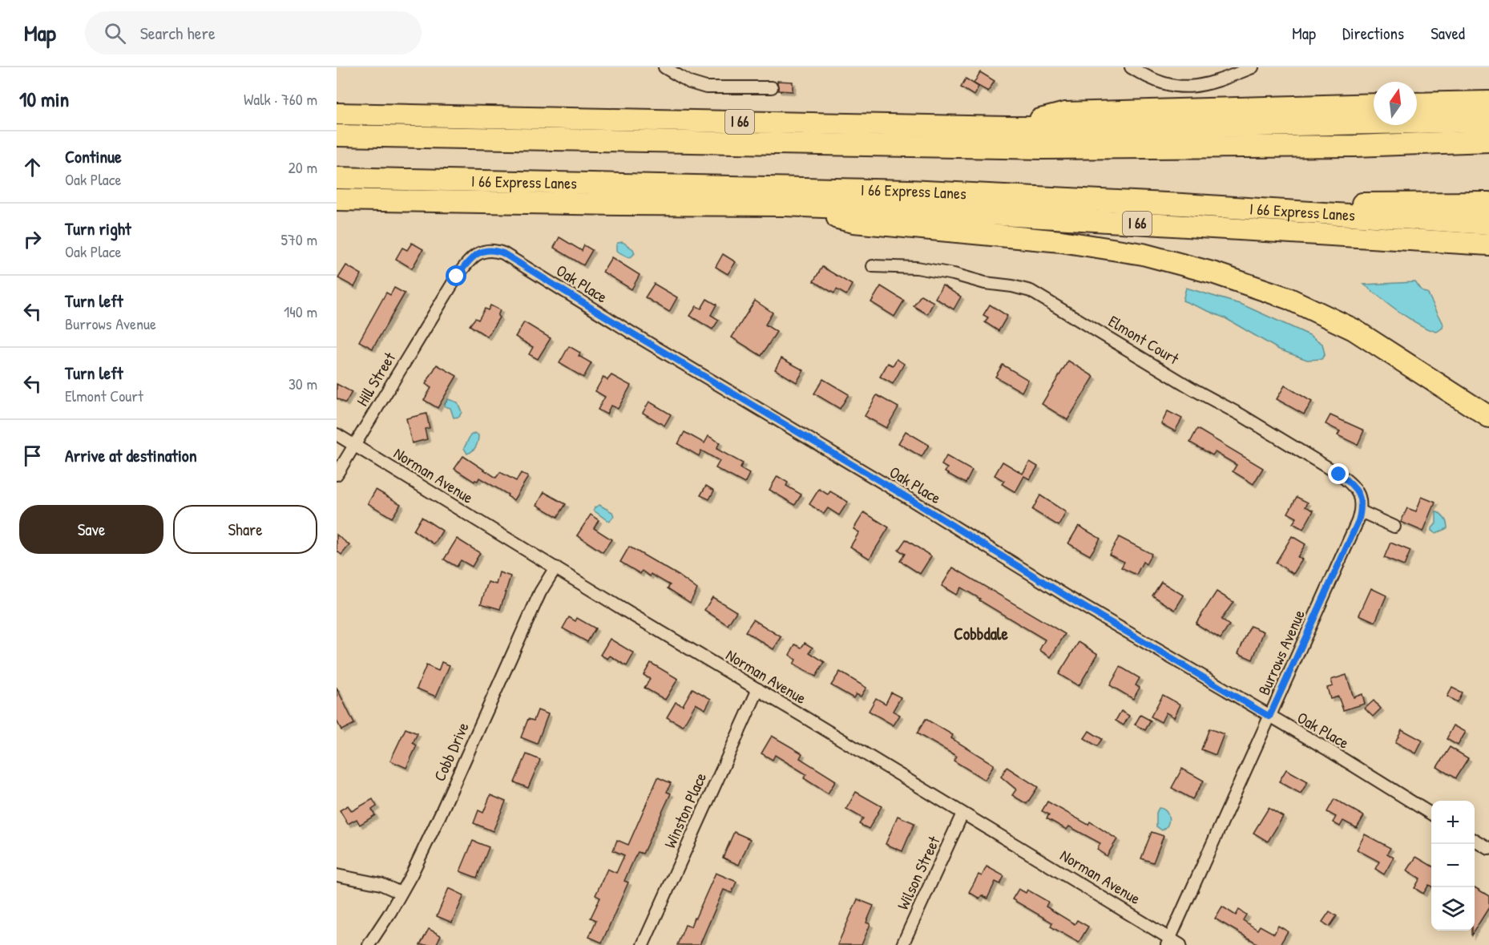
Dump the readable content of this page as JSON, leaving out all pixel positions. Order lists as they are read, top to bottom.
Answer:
{
  "streets": {
    "highway": ["I 66", "I 66 Express Lanes"],
    "street": [
      "Oak Place",
      "Elmont Court",
      "Hill Street",
      "Norman Avenue",
      "Burrows Avenue",
      "Cobb Drive",
      "Winston Place",
      "Wilson Street"
    ]
  },
  "crossings": [
    ["Oak Place", "Hill Street"],
    ["Oak Place", "Burrows Avenue"],
    ["Elmont Court", "Burrows Avenue"],
    ["Hill Street", "Norman Avenue"],
    ["Norman Avenue", "Burrows Avenue"],
    ["Norman Avenue", "Cobb Drive"],
    ["Norman Avenue", "Winston Place"],
    ["Norman Avenue", "Wilson Street"]
  ],
  "districts": ["Cobbdale"],
  "north": "top",
  "page": {
    "header": "Map",
    "search": "Search here",
    "nav": ["Map", "Directions", "Saved"],
    "heading": ["10 min", "Walk · 760 m"],
    "list": [
      ["Continue", "Oak Place", "20 m"],
      ["Turn right", "Oak Place", "570 m"],
      ["Turn left", "Burrows Avenue", "140 m"],
      ["Turn left", "Elmont Court", "30 m"],
      "Arrive at destination"
    ],
    "buttons": ["Save", "Share"],
    "map_buttons": ["+", "−"]
  }
}
